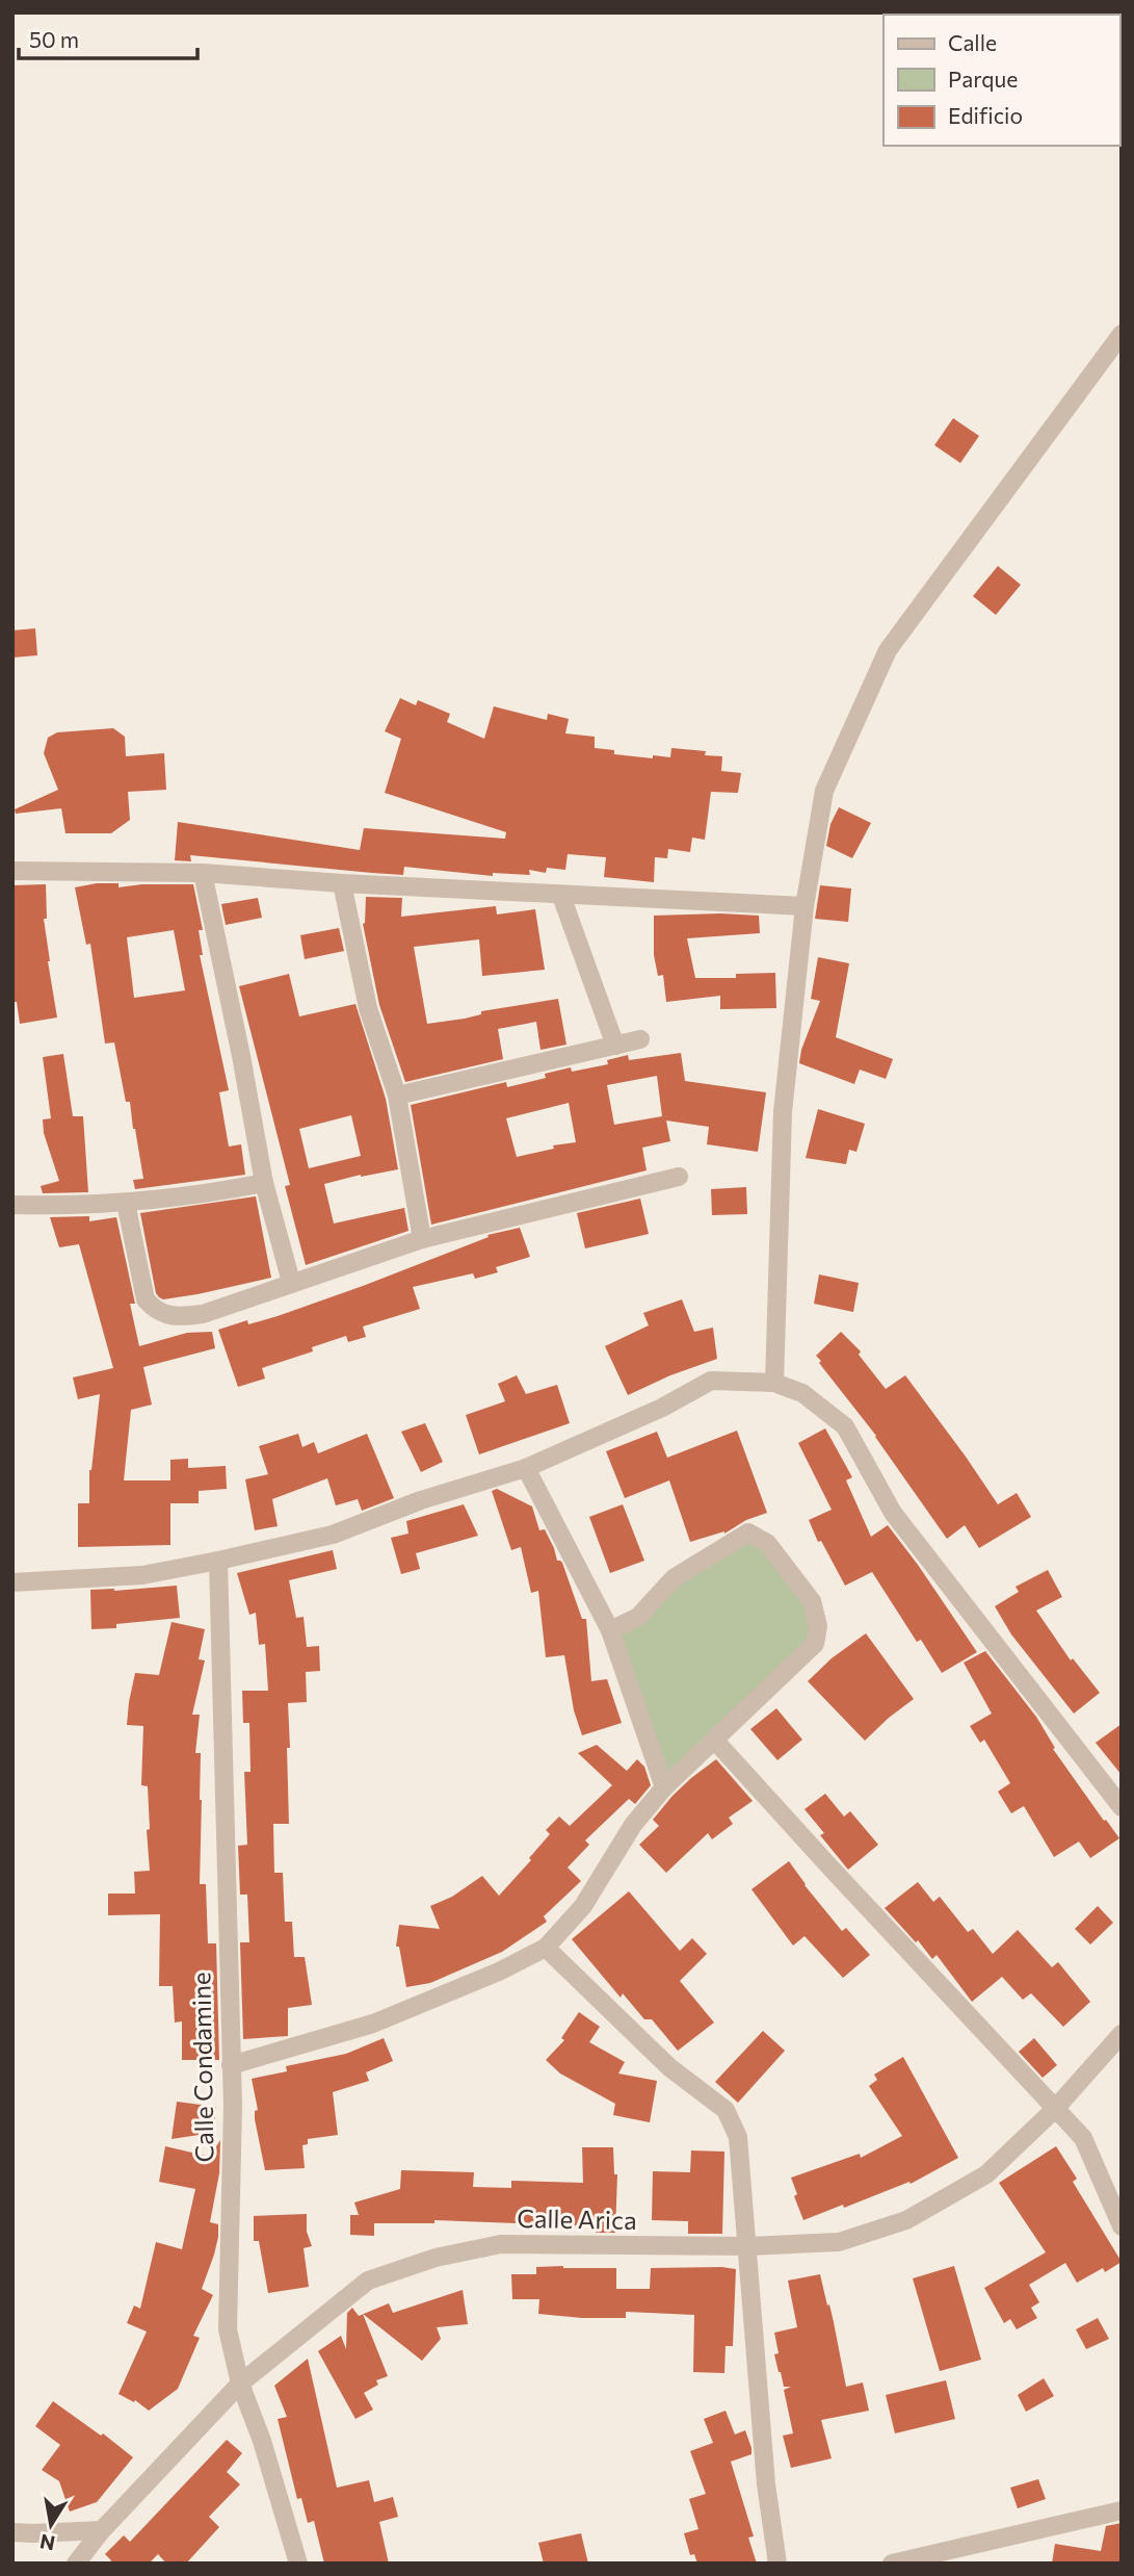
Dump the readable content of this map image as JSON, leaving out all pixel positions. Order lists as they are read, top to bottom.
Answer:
{
  "streets": {
    "street": ["Calle Condamine", "Calle Arica"]
  },
  "crossings": [
    ["Calle Condamine", "Calle Arica"]
  ],
  "legend": ["Calle", "Parque", "Edificio"],
  "scale_bar": "50 m",
  "north": "bottom"
}
